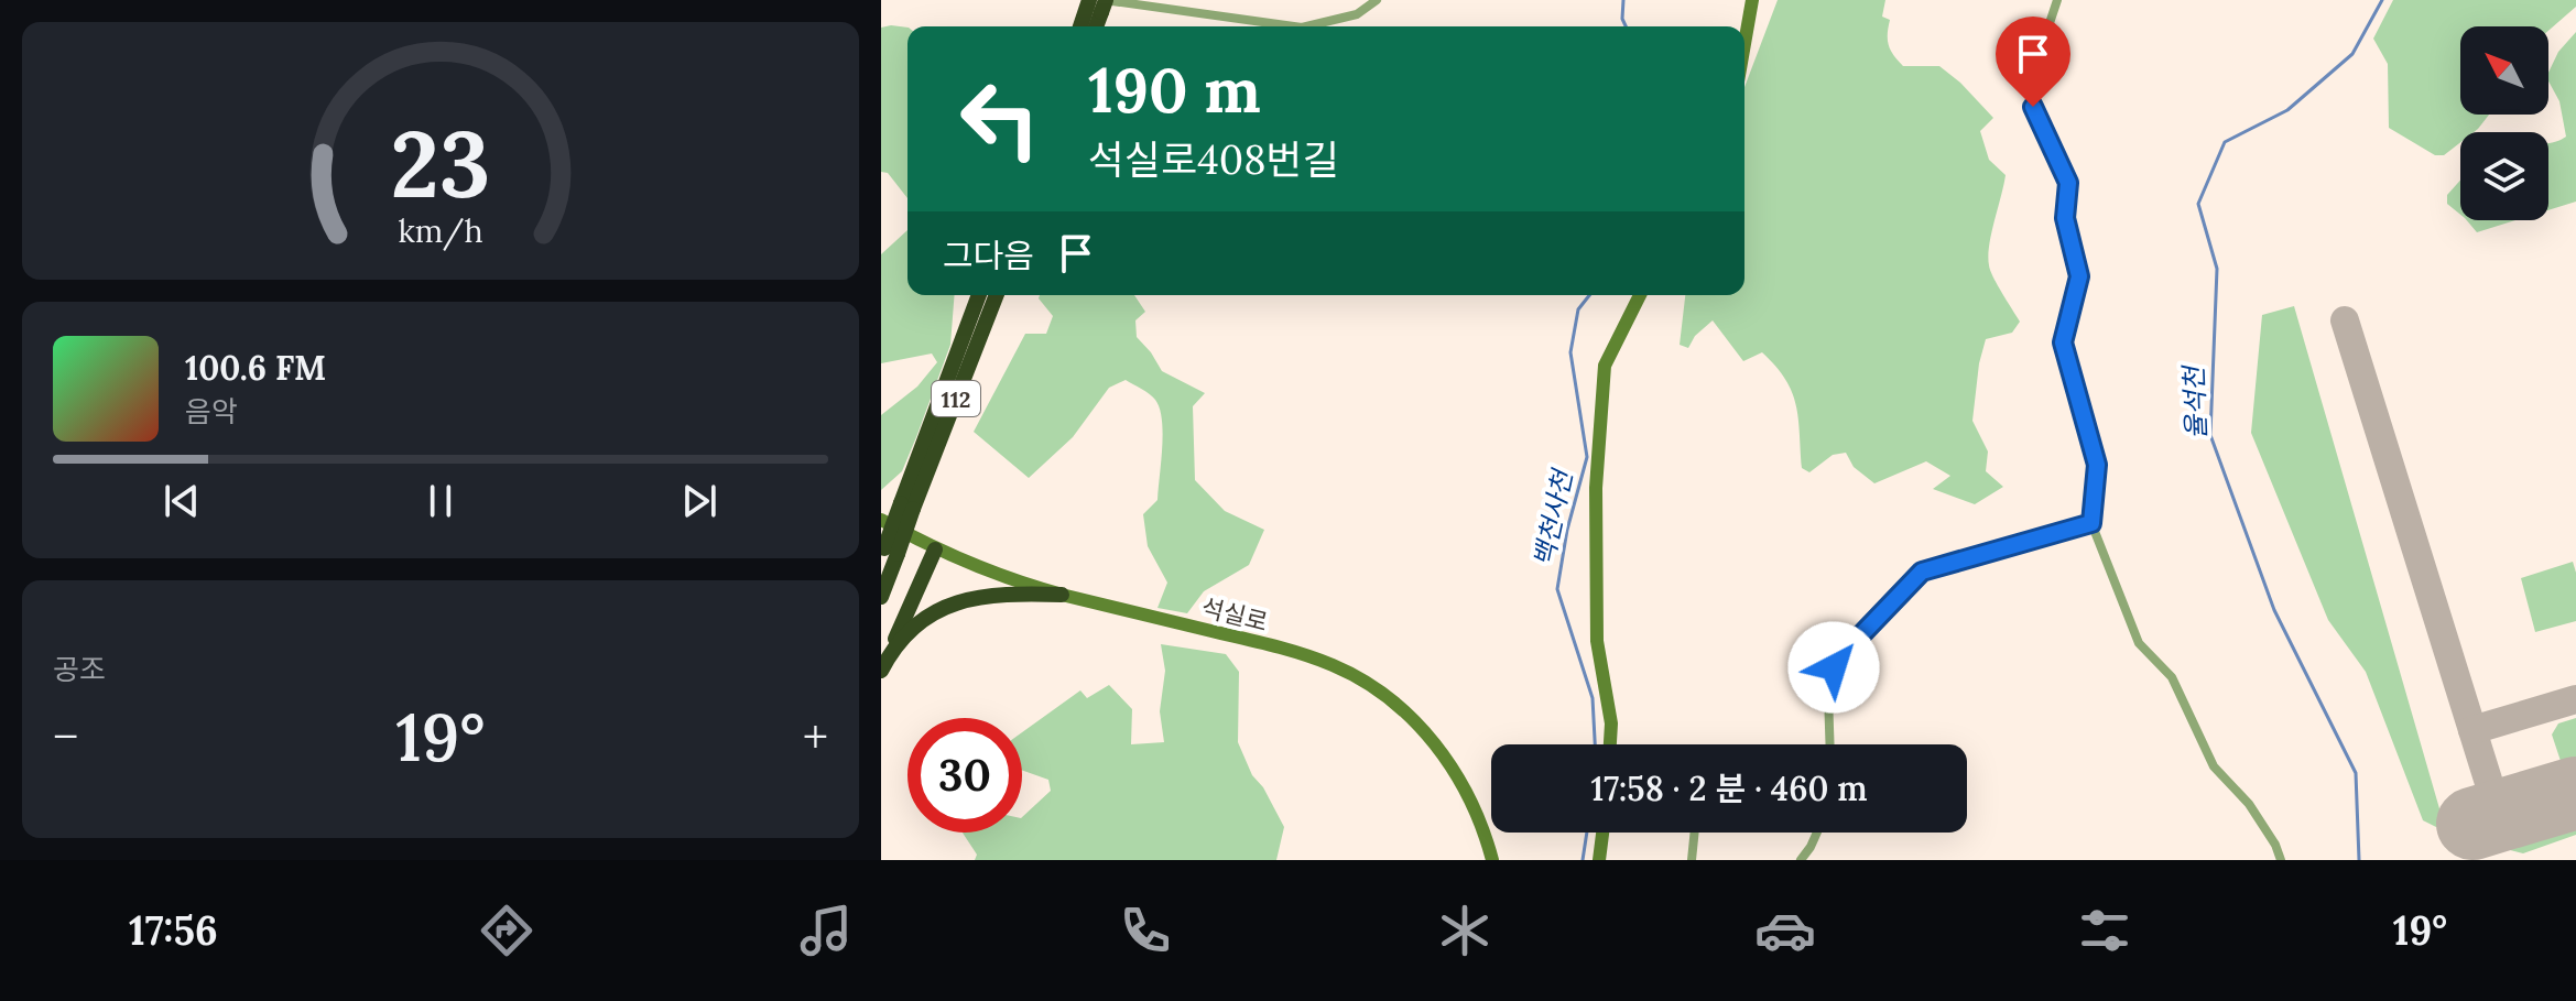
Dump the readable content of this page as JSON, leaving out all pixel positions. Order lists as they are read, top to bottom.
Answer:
{
  "streets": {
    "highway": ["112"],
    "street": ["석실로"]
  },
  "water": ["율석천", "백천사천"],
  "north": "top left",
  "page": {
    "turn": ["190 m", "석실로408번길"],
    "then": "그다음",
    "song": ["100.6 FM", "음악"],
    "tile": "공조",
    "heat": ["−", "19°", "+"],
    "limit": "30",
    "trip": "17:58 · 2 분 · 460 m",
    "tabs": ["17:56", "19°"],
    "gauge": ["23", "km/h"]
  }
}
